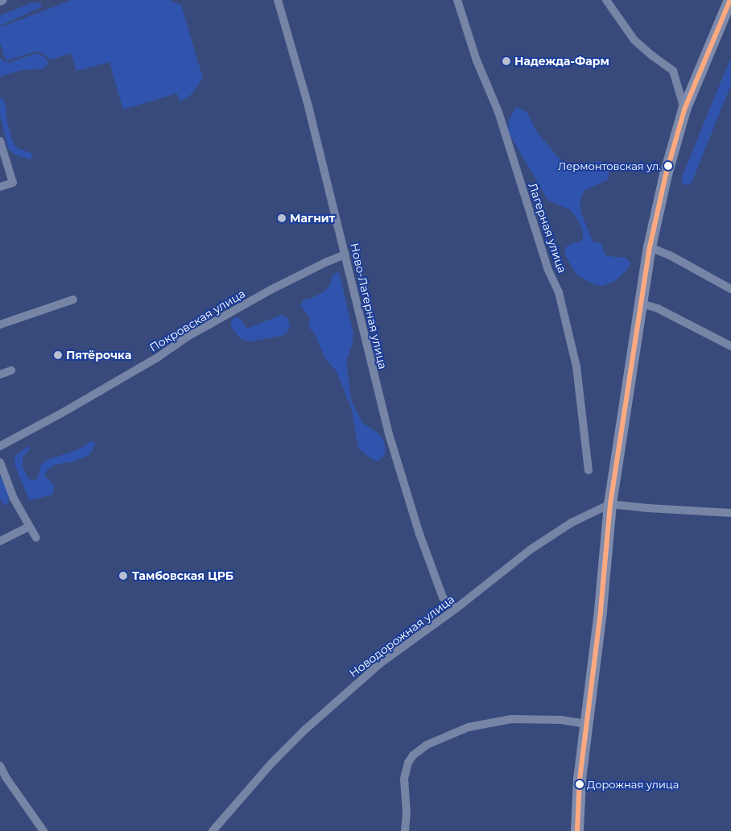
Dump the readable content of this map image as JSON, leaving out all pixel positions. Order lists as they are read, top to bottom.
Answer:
{
  "streets": {
    "street": [
      "Лагерная улица",
      "Ново-Лагерная улица",
      "Покровская улица",
      "Новодорожная улица"
    ]
  },
  "crossings": [
    ["Ново-Лагерная улица", "Покровская улица"],
    ["Ново-Лагерная улица", "Новодорожная улица"]
  ],
  "places": [
    "Надежда-Фарм",
    "Лермонтовская ул.",
    "Магнит",
    "Пятёрочка",
    "Тамбовская ЦРБ",
    "Дорожная улица"
  ]
}
